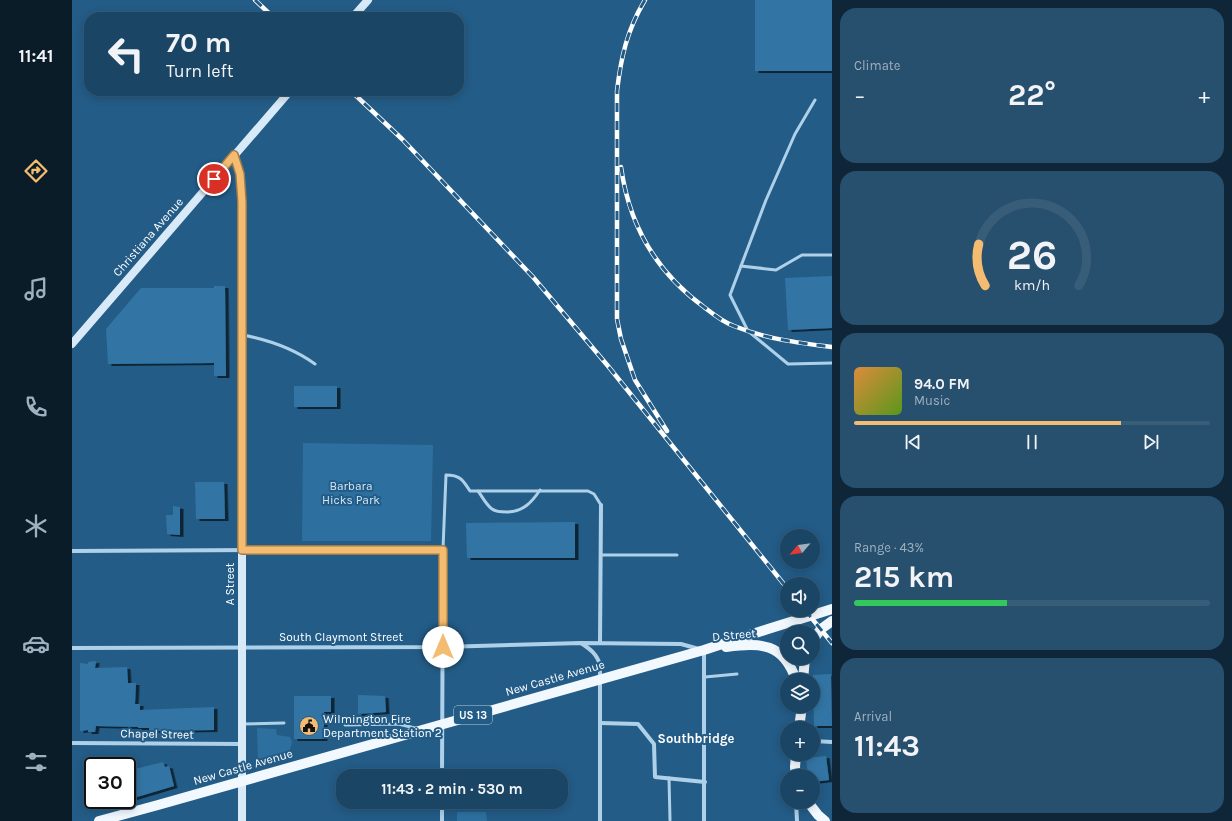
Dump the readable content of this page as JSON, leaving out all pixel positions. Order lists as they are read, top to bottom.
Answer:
{
  "streets": {
    "main road": ["D Street", "New Castle Avenue", "US 13"],
    "street": [
      "Christiana Avenue",
      "A Street",
      "South Claymont Street",
      "Chapel Street"
    ]
  },
  "crossings": [
    ["Christiana Avenue", "A Street"],
    ["A Street", "South Claymont Street"],
    ["A Street", "New Castle Avenue"],
    ["A Street", "Chapel Street"],
    ["D Street", "South Claymont Street"],
    ["D Street", "New Castle Avenue"],
    ["South Claymont Street", "New Castle Avenue"]
  ],
  "districts": ["Southbridge"],
  "parks": ["Barbara Hicks Park"],
  "places": {
    "public building": ["Wilmington Fire Department Station 2"]
  },
  "north": "bottom left",
  "page": {
    "tabs": "11:41",
    "tile": [
      "Climate",
      ["Range · 43%", "215 km"],
      ["Arrival", "11:43"]
    ],
    "turn": ["70 m", "Turn left"],
    "heat": ["−", "22°", "+"],
    "song": ["94.0 FM", "Music"],
    "map_buttons": ["+", "−"],
    "limit": "30",
    "trip": "11:43 · 2 min · 530 m",
    "gauge": ["26", "km/h"]
  }
}
